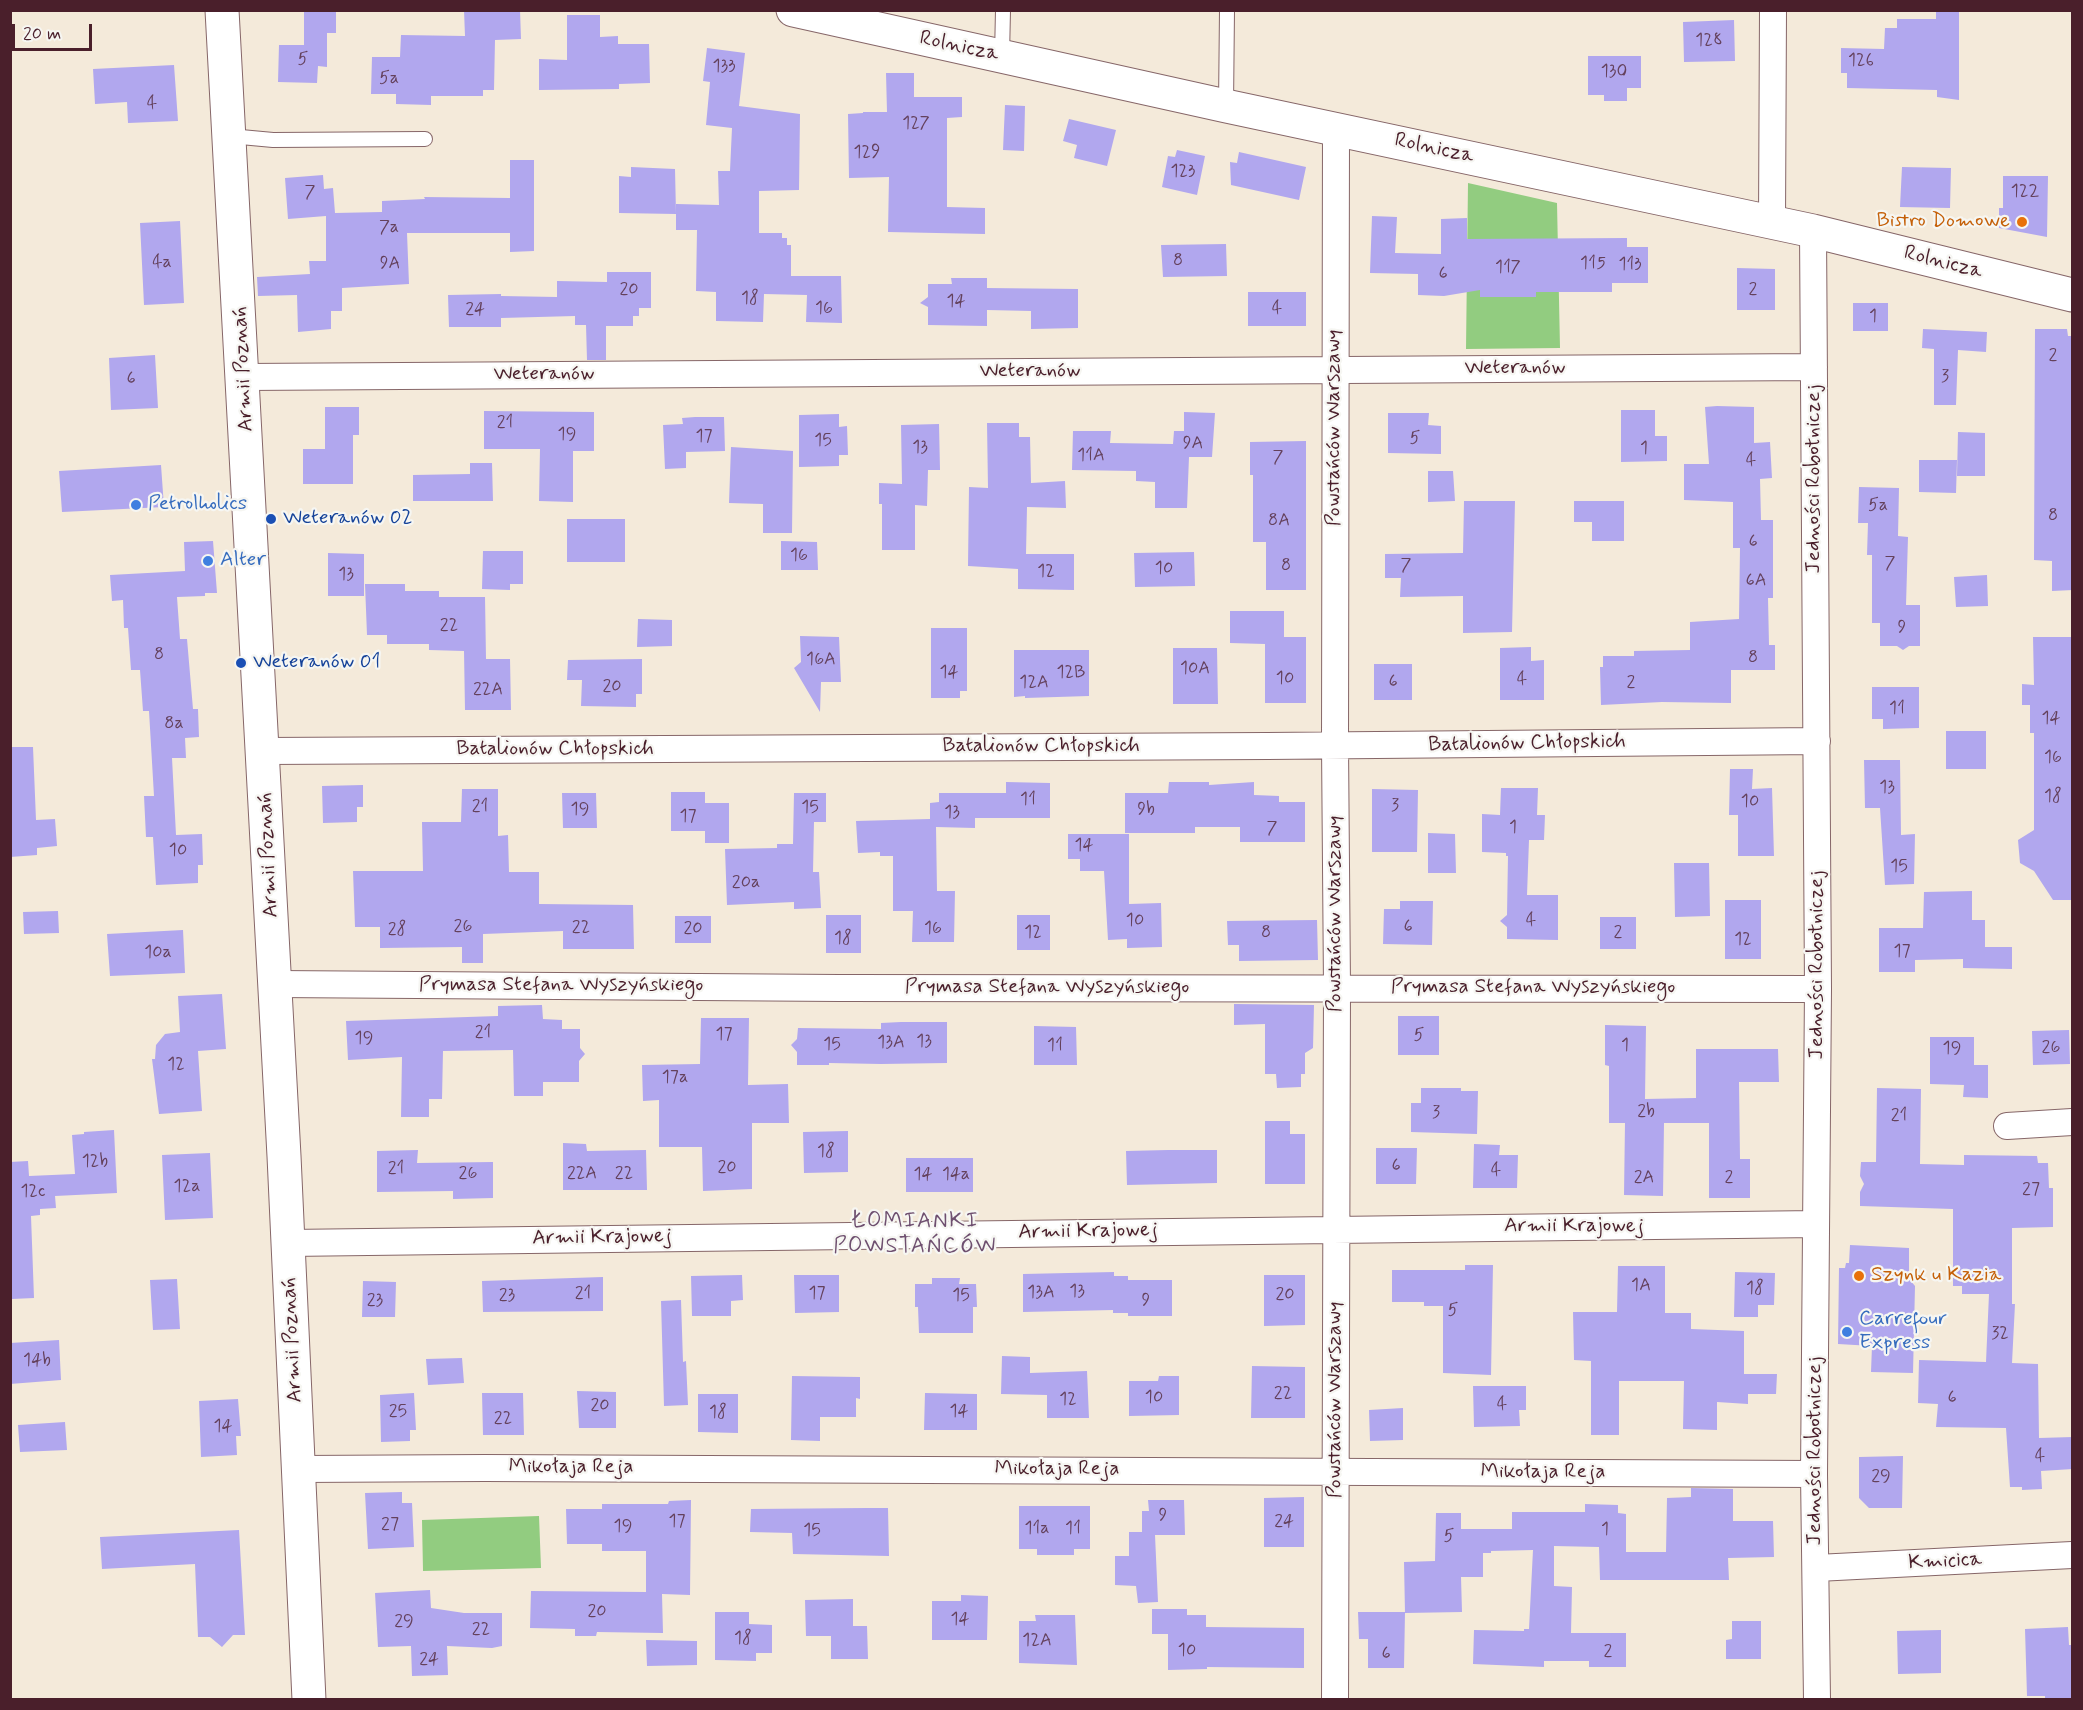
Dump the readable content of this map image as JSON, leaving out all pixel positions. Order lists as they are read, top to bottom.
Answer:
{
  "streets": {
    "street": [
      "Rolnicza",
      "Armii Poznań",
      "Weteranów",
      "Powstańców Warszawy",
      "Jedności Robotniczej",
      "Batalionów Chłopskich",
      "Prymasa Stefana Wyszyńskiego",
      "Armii Krajowej",
      "Mikołaja Reja",
      "Kmicica"
    ]
  },
  "crossings": [
    ["Rolnicza", "Powstańców Warszawy"],
    ["Rolnicza", "Jedności Robotniczej"],
    ["Armii Poznań", "Weteranów"],
    ["Armii Poznań", "Batalionów Chłopskich"],
    ["Armii Poznań", "Prymasa Stefana Wyszyńskiego"],
    ["Armii Poznań", "Armii Krajowej"],
    ["Armii Poznań", "Mikołaja Reja"],
    ["Weteranów", "Powstańców Warszawy"],
    ["Weteranów", "Jedności Robotniczej"],
    ["Powstańców Warszawy", "Batalionów Chłopskich"],
    ["Powstańców Warszawy", "Prymasa Stefana Wyszyńskiego"],
    ["Powstańców Warszawy", "Armii Krajowej"],
    ["Powstańców Warszawy", "Mikołaja Reja"],
    ["Jedności Robotniczej", "Batalionów Chłopskich"],
    ["Jedności Robotniczej", "Prymasa Stefana Wyszyńskiego"],
    ["Jedności Robotniczej", "Armii Krajowej"],
    ["Jedności Robotniczej", "Mikołaja Reja"],
    ["Jedności Robotniczej", "Kmicica"]
  ],
  "districts": ["ŁOMIANKI POWSTAŃCÓW"],
  "places": [
    "Bistro Domowe",
    "Petrolholics",
    "Weteranów 02",
    "Alter",
    "Weteranów 01",
    "Szynk u Kazia",
    "Carrefour Express"
  ],
  "house_numbers": [
    "128",
    "5",
    "126",
    "133",
    "130",
    "5a",
    "4",
    "127",
    "129",
    "123",
    "122",
    "7",
    "7a",
    "8",
    "4a",
    "9A",
    "115",
    "113",
    "117",
    "6",
    "20",
    "2",
    "18",
    "14",
    "16",
    "4",
    "24",
    "1",
    "2",
    "3",
    "6",
    "21",
    "19",
    "17",
    "5",
    "15",
    "9A",
    "13",
    "1",
    "11A",
    "7",
    "4",
    "5a",
    "8",
    "8A",
    "6",
    "16",
    "7",
    "8",
    "7",
    "10",
    "12",
    "13",
    "6A",
    "22",
    "9",
    "8",
    "8",
    "16A",
    "10A",
    "14",
    "12B",
    "10",
    "4",
    "6",
    "12A",
    "2",
    "20",
    "22A",
    "11",
    "14",
    "8a",
    "16",
    "13",
    "18",
    "11",
    "10",
    "3",
    "21",
    "15",
    "19",
    "9b",
    "13",
    "17",
    "1",
    "7",
    "14",
    "10",
    "15",
    "20a",
    "10",
    "4",
    "26",
    "6",
    "22",
    "20",
    "16",
    "28",
    "12",
    "8",
    "2",
    "18",
    "12",
    "17",
    "10a",
    "21",
    "17",
    "5",
    "19",
    "13",
    "13A",
    "15",
    "11",
    "1",
    "26",
    "19",
    "12",
    "17a",
    "2b",
    "3",
    "21",
    "18",
    "12b",
    "6",
    "20",
    "21",
    "4",
    "26",
    "22A",
    "22",
    "14",
    "14a",
    "2A",
    "2",
    "12a",
    "27",
    "12c",
    "1A",
    "18",
    "13",
    "13A",
    "21",
    "17",
    "20",
    "23",
    "15",
    "23",
    "9",
    "5",
    "32",
    "14b",
    "22",
    "10",
    "6",
    "12",
    "4",
    "20",
    "25",
    "14",
    "18",
    "22",
    "14",
    "4",
    "29",
    "9",
    "17",
    "24",
    "27",
    "19",
    "11a",
    "11",
    "1",
    "15",
    "5",
    "20",
    "14",
    "29",
    "22",
    "18",
    "12A",
    "10",
    "2",
    "6",
    "24"
  ],
  "scale_bar": "20 m"
}
